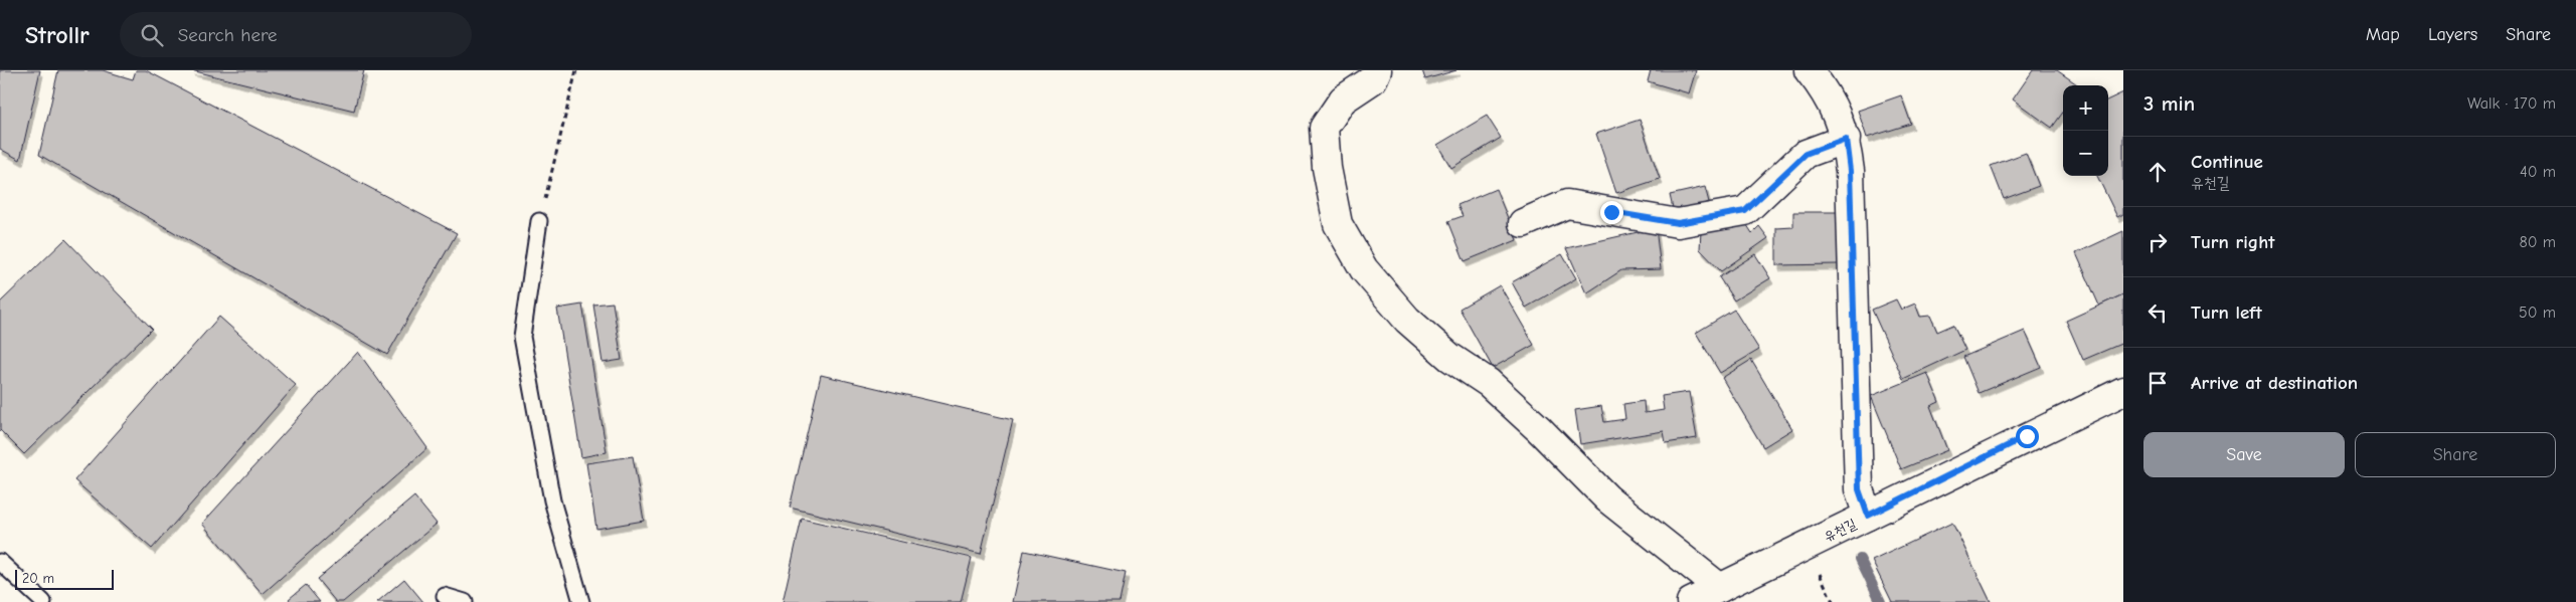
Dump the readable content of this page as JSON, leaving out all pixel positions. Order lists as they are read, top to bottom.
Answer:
{
  "streets": {
    "street": ["유천길"]
  },
  "scale_bar": "20 m",
  "page": {
    "header": "Strollr",
    "search": "Search here",
    "nav": ["Map", "Layers", "Share"],
    "heading": ["3 min", "Walk · 170 m"],
    "map_buttons": ["+", "−"],
    "list": [
      ["Continue", "유천길", "40 m"],
      ["Turn right", "80 m"],
      ["Turn left", "50 m"],
      "Arrive at destination"
    ],
    "buttons": ["Save", "Share"],
    "scale": "20 m"
  }
}
